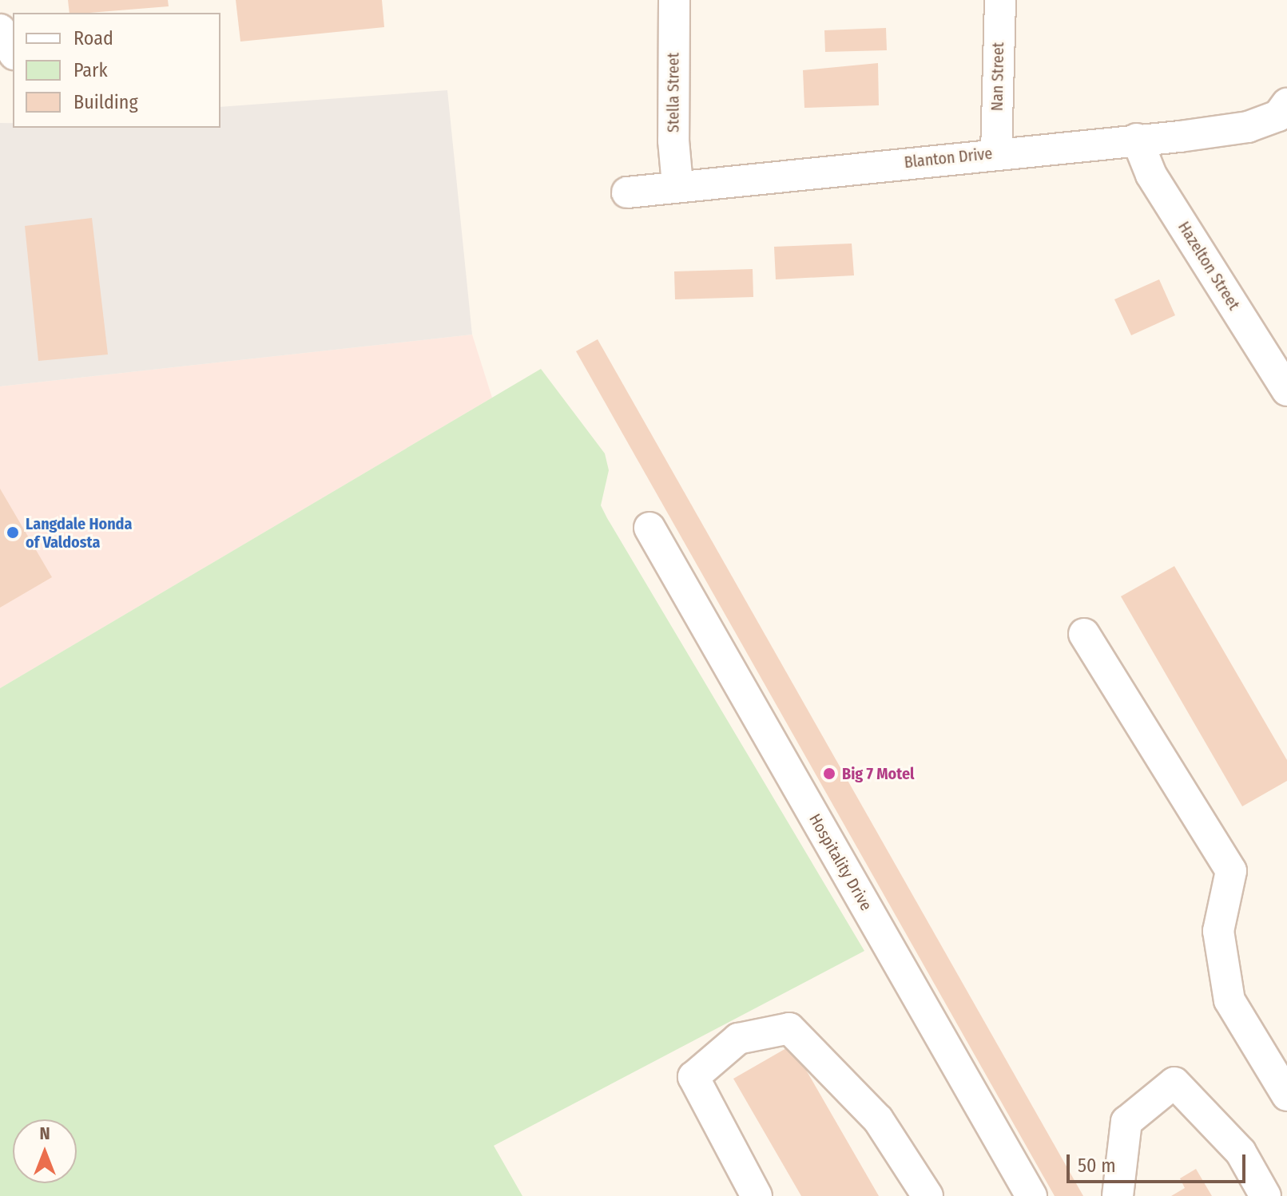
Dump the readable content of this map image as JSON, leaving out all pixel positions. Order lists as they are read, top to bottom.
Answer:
{
  "streets": {
    "street": [
      "Nan Street",
      "Stella Street",
      "Blanton Drive",
      "Hazelton Street",
      "Hospitality Drive"
    ]
  },
  "crossings": [
    ["Nan Street", "Blanton Drive"],
    ["Stella Street", "Blanton Drive"],
    ["Blanton Drive", "Hazelton Street"]
  ],
  "places": ["Langdale Honda of Valdosta", "Big 7 Motel"],
  "legend": ["Road", "Park", "Building"],
  "scale_bar": "50 m",
  "north": "top"
}
